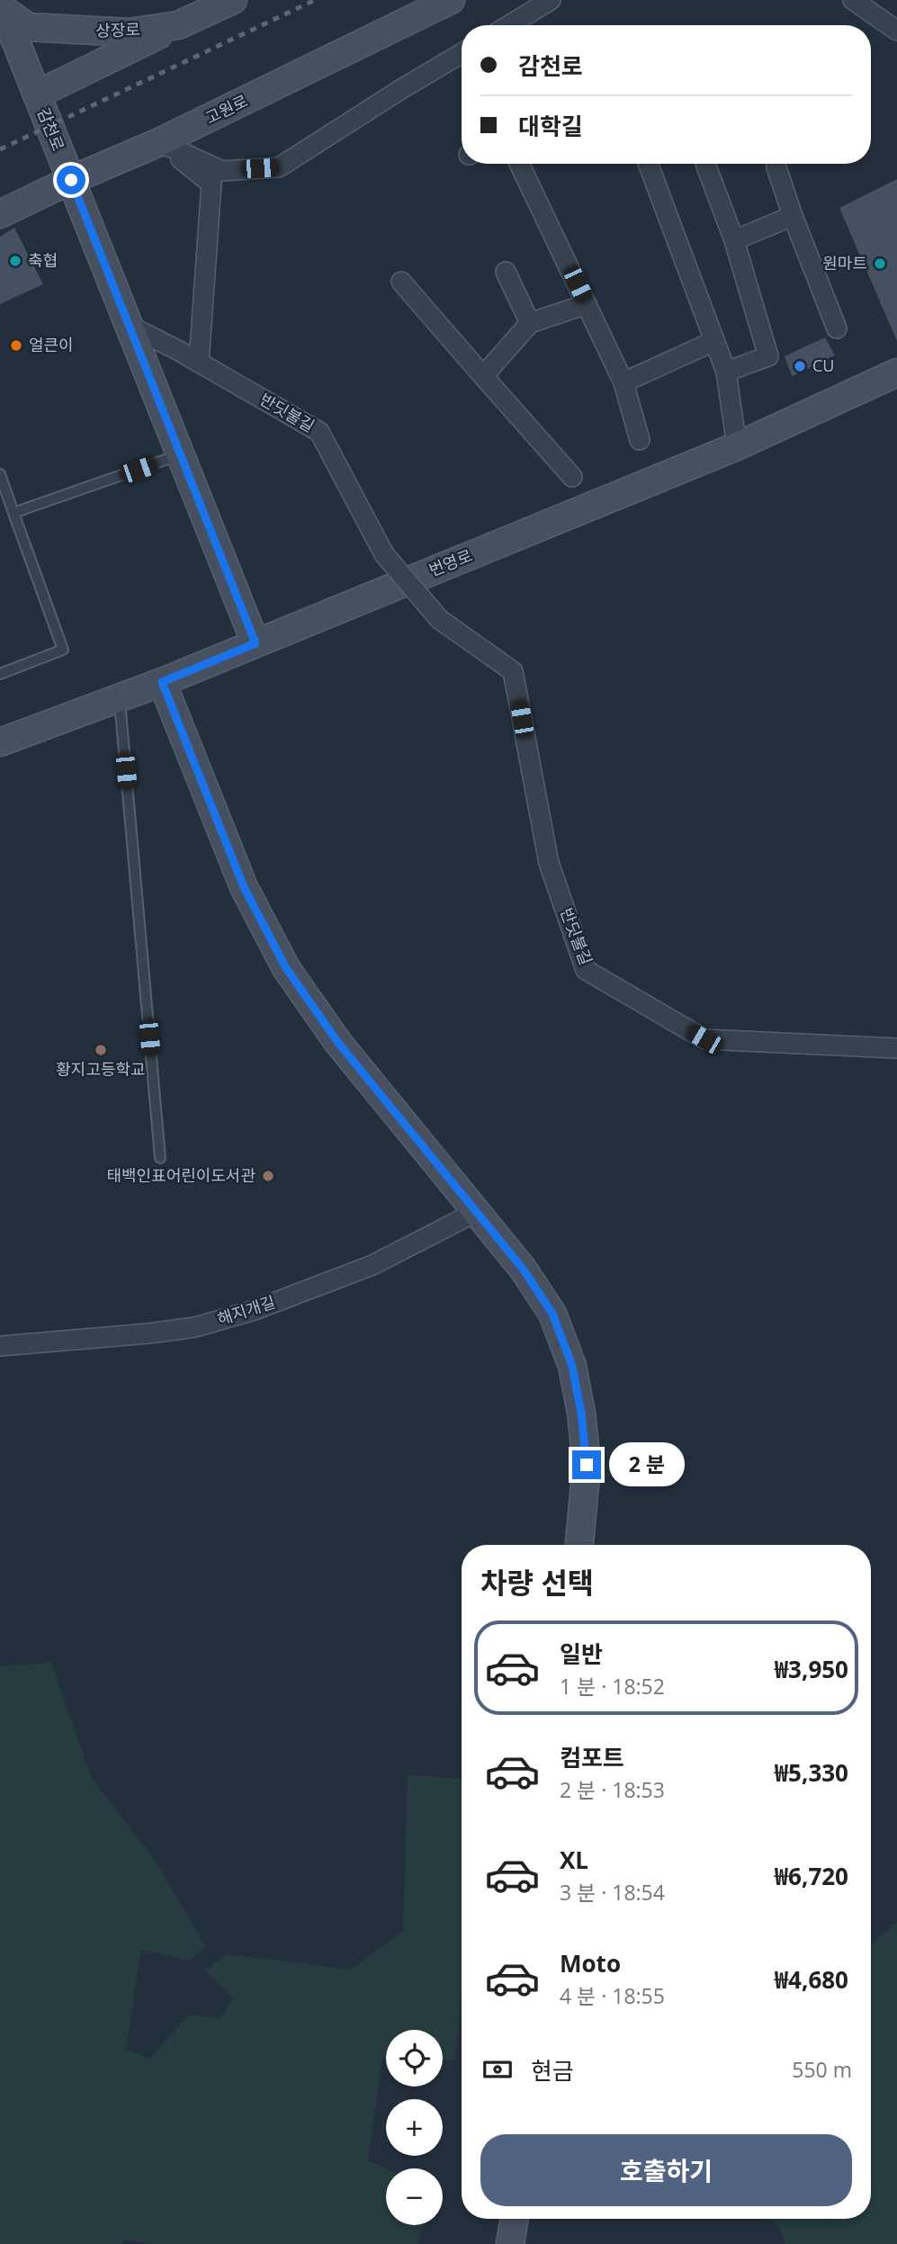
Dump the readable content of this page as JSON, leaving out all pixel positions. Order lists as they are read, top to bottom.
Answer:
{
  "streets": {
    "street": [
      "상장로",
      "고원로",
      "감천로",
      "반딧불길",
      "번영로",
      "해지개길"
    ]
  },
  "crossings": [
    ["상장로", "감천로"],
    ["고원로", "감천로"],
    ["감천로", "반딧불길"],
    ["감천로", "번영로"]
  ],
  "places": [
    "축협",
    "원마트",
    "얼큰이",
    "CU",
    "황지고등학교",
    "태백인표어린이도서관"
  ],
  "page": {
    "banner": ["감천로", "대학길"],
    "bubble": "2 분",
    "heading": "차량 선택",
    "list": [
      {
        "name": "일반",
        "note": "1 분 · 18:52",
        "value": "₩3,950"
      },
      {
        "name": "컴포트",
        "note": "2 분 · 18:53",
        "value": "₩5,330"
      },
      {
        "name": "XL",
        "note": "3 분 · 18:54",
        "value": "₩6,720"
      },
      {
        "name": "Moto",
        "note": "4 분 · 18:55",
        "value": "₩4,680"
      }
    ],
    "map_buttons": ["+", "−"],
    "pay": ["현금", "550 m"],
    "buttons": "호출하기"
  }
}
